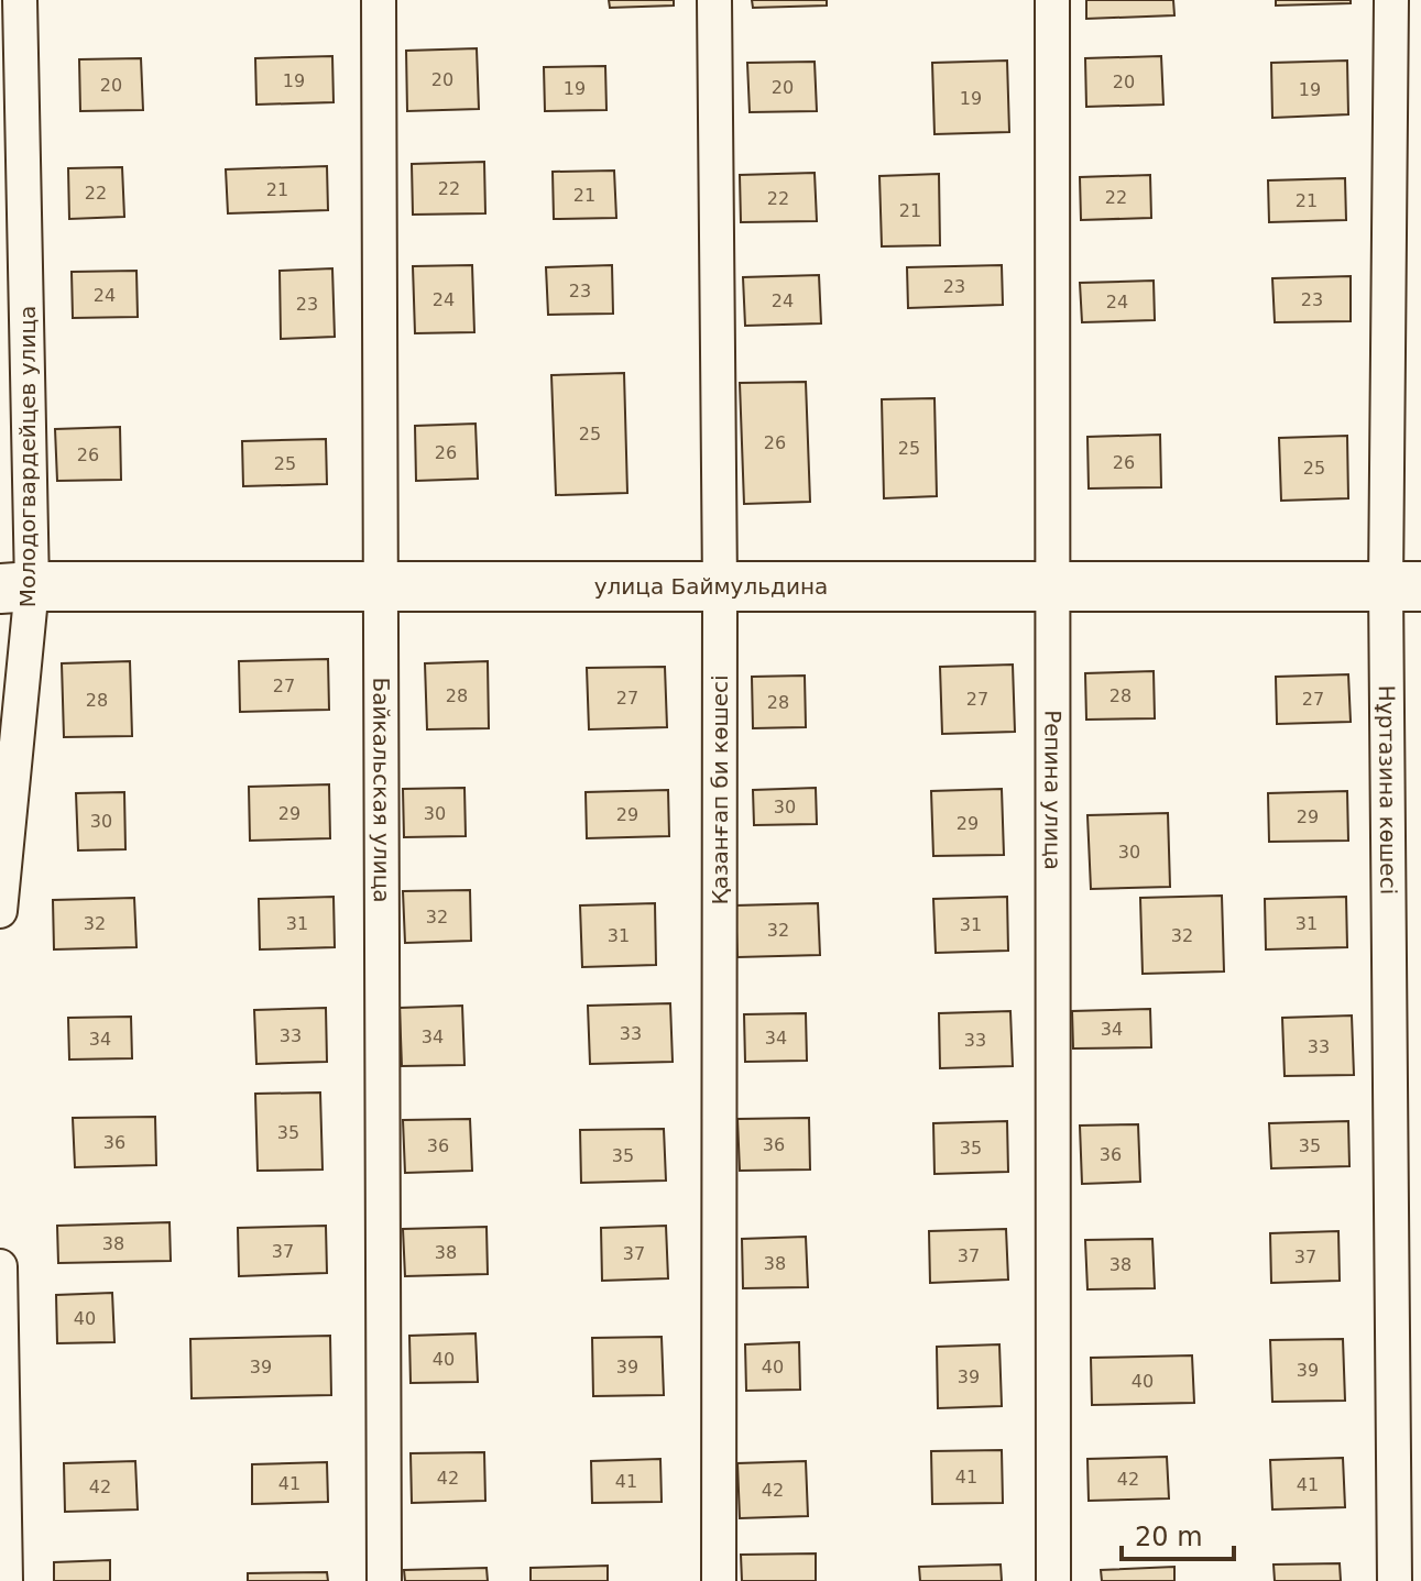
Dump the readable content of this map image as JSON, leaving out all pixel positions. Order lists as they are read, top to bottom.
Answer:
{
  "streets": {
    "street": [
      "Молодогвардейцев улица",
      "улица Баймульдина",
      "Қазанғап би көшесі",
      "Нұртазина көшесі",
      "Байкальская улица",
      "Репина улица"
    ]
  },
  "crossings": [
    ["Молодогвардейцев улица", "улица Баймульдина"],
    ["улица Баймульдина", "Қазанғап би көшесі"],
    ["улица Баймульдина", "Нұртазина көшесі"],
    ["улица Баймульдина", "Байкальская улица"],
    ["улица Баймульдина", "Репина улица"]
  ],
  "house_numbers": [
    "20",
    "19",
    "20",
    "20",
    "20",
    "19",
    "19",
    "19",
    "22",
    "21",
    "22",
    "21",
    "22",
    "22",
    "21",
    "21",
    "23",
    "23",
    "24",
    "24",
    "23",
    "24",
    "24",
    "23",
    "25",
    "26",
    "25",
    "26",
    "26",
    "26",
    "25",
    "25",
    "27",
    "28",
    "28",
    "27",
    "27",
    "27",
    "28",
    "28",
    "30",
    "29",
    "30",
    "29",
    "29",
    "30",
    "29",
    "30",
    "32",
    "32",
    "31",
    "31",
    "31",
    "32",
    "31",
    "32",
    "34",
    "33",
    "33",
    "34",
    "34",
    "34",
    "33",
    "33",
    "35",
    "36",
    "36",
    "36",
    "35",
    "35",
    "36",
    "35",
    "38",
    "37",
    "38",
    "37",
    "37",
    "37",
    "38",
    "38",
    "40",
    "40",
    "39",
    "39",
    "40",
    "39",
    "39",
    "40",
    "41",
    "42",
    "42",
    "41",
    "41",
    "41",
    "42",
    "42"
  ],
  "scale_bar": "20 m"
}
